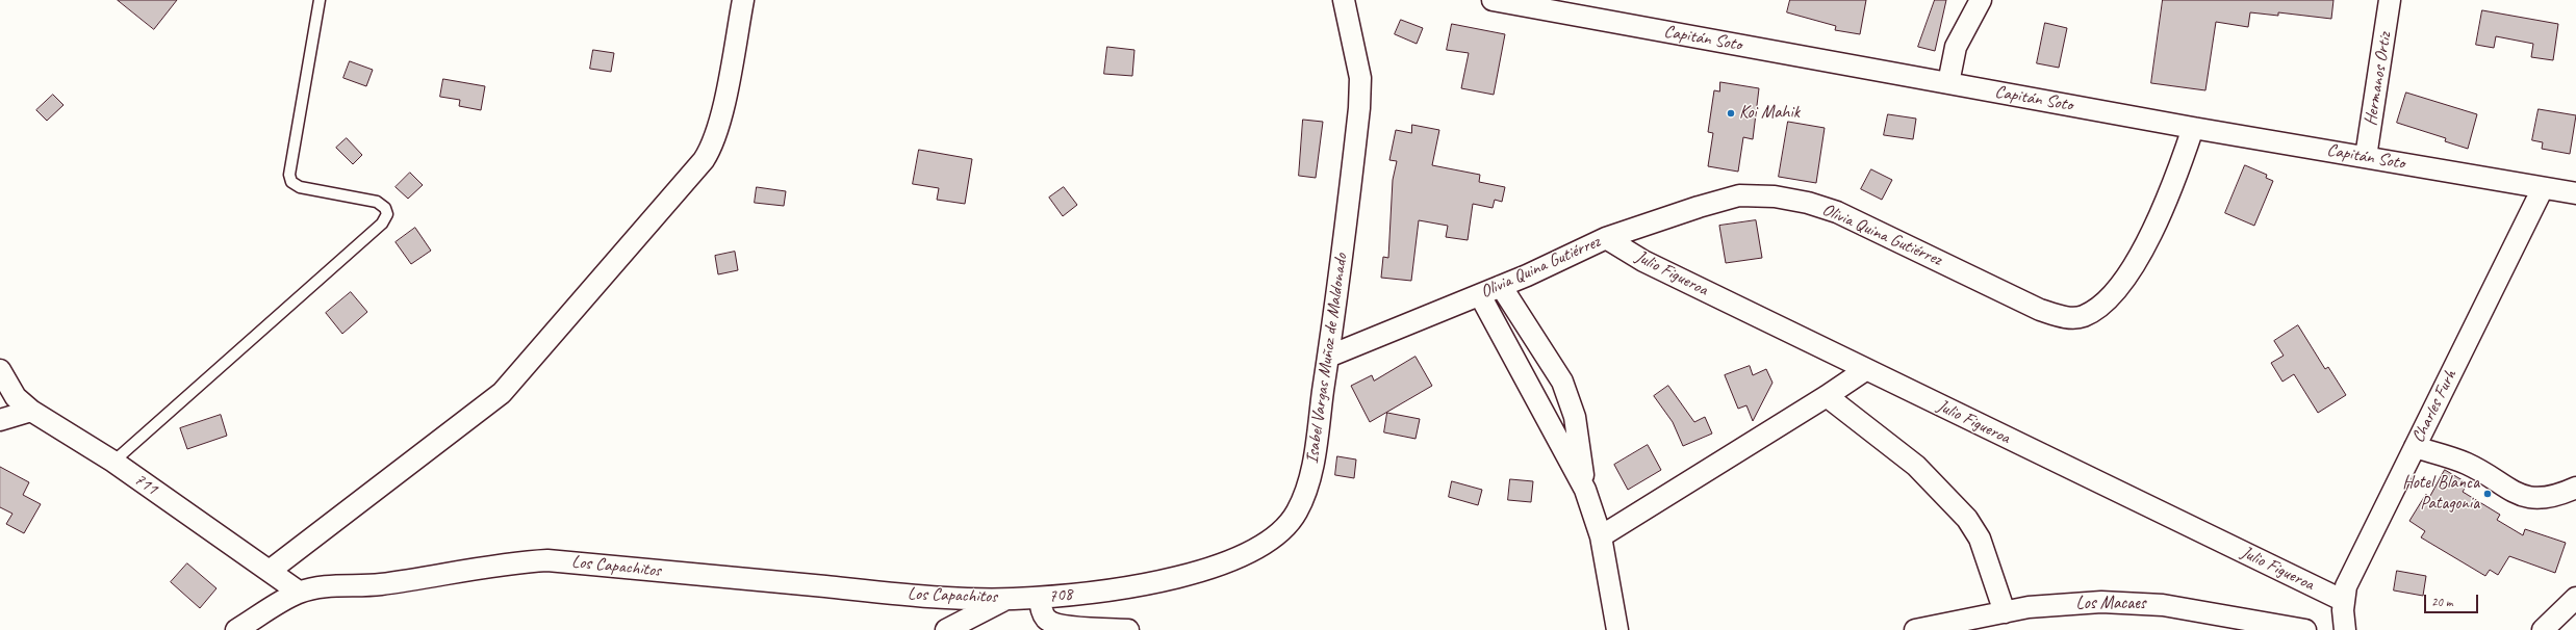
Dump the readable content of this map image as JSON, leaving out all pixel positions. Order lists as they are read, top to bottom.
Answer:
{
  "streets": {
    "street": [
      "Capitán Soto",
      "Hermanos Ortiz",
      "Olivia Quina Gutiérrez",
      "Julio Figueroa",
      "Isabel Vargas Muñoz de Maldonado",
      "Charles Furh",
      "711",
      "Los Capachitos",
      "708",
      "Los Macaes"
    ]
  },
  "crossings": [
    ["Capitán Soto", "Hermanos Ortiz"],
    ["Capitán Soto", "Olivia Quina Gutiérrez"],
    ["Capitán Soto", "Charles Furh"],
    ["Olivia Quina Gutiérrez", "Julio Figueroa"],
    ["Olivia Quina Gutiérrez", "Isabel Vargas Muñoz de Maldonado"],
    ["Julio Figueroa", "Charles Furh"],
    ["Isabel Vargas Muñoz de Maldonado", "708"],
    ["711", "Los Capachitos"],
    ["Los Capachitos", "708"]
  ],
  "places": ["Koi Mahik", "Hotel Blanca Patagonia"],
  "scale_bar": "20 m"
}
